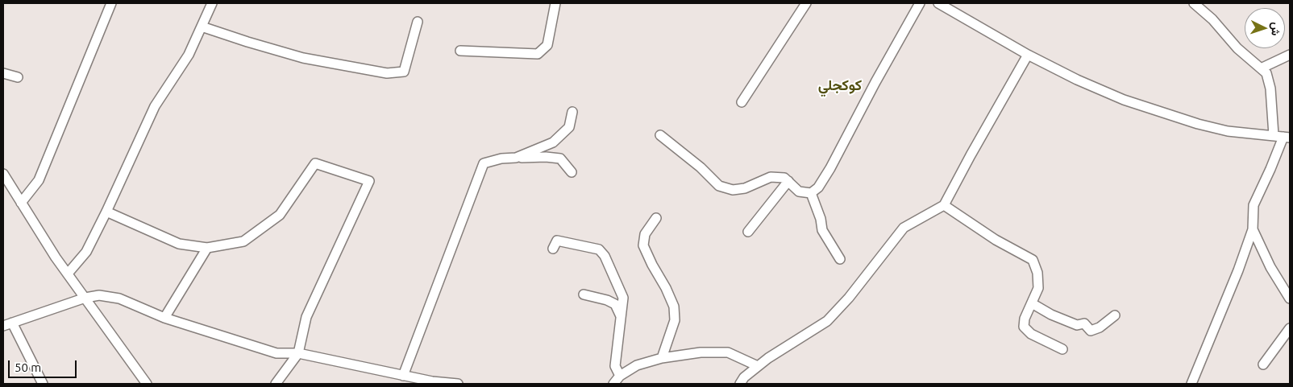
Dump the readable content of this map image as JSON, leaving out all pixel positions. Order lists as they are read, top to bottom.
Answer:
{
  "districts": ["كوكجلي"],
  "scale_bar": "50 m",
  "north": "right"
}
